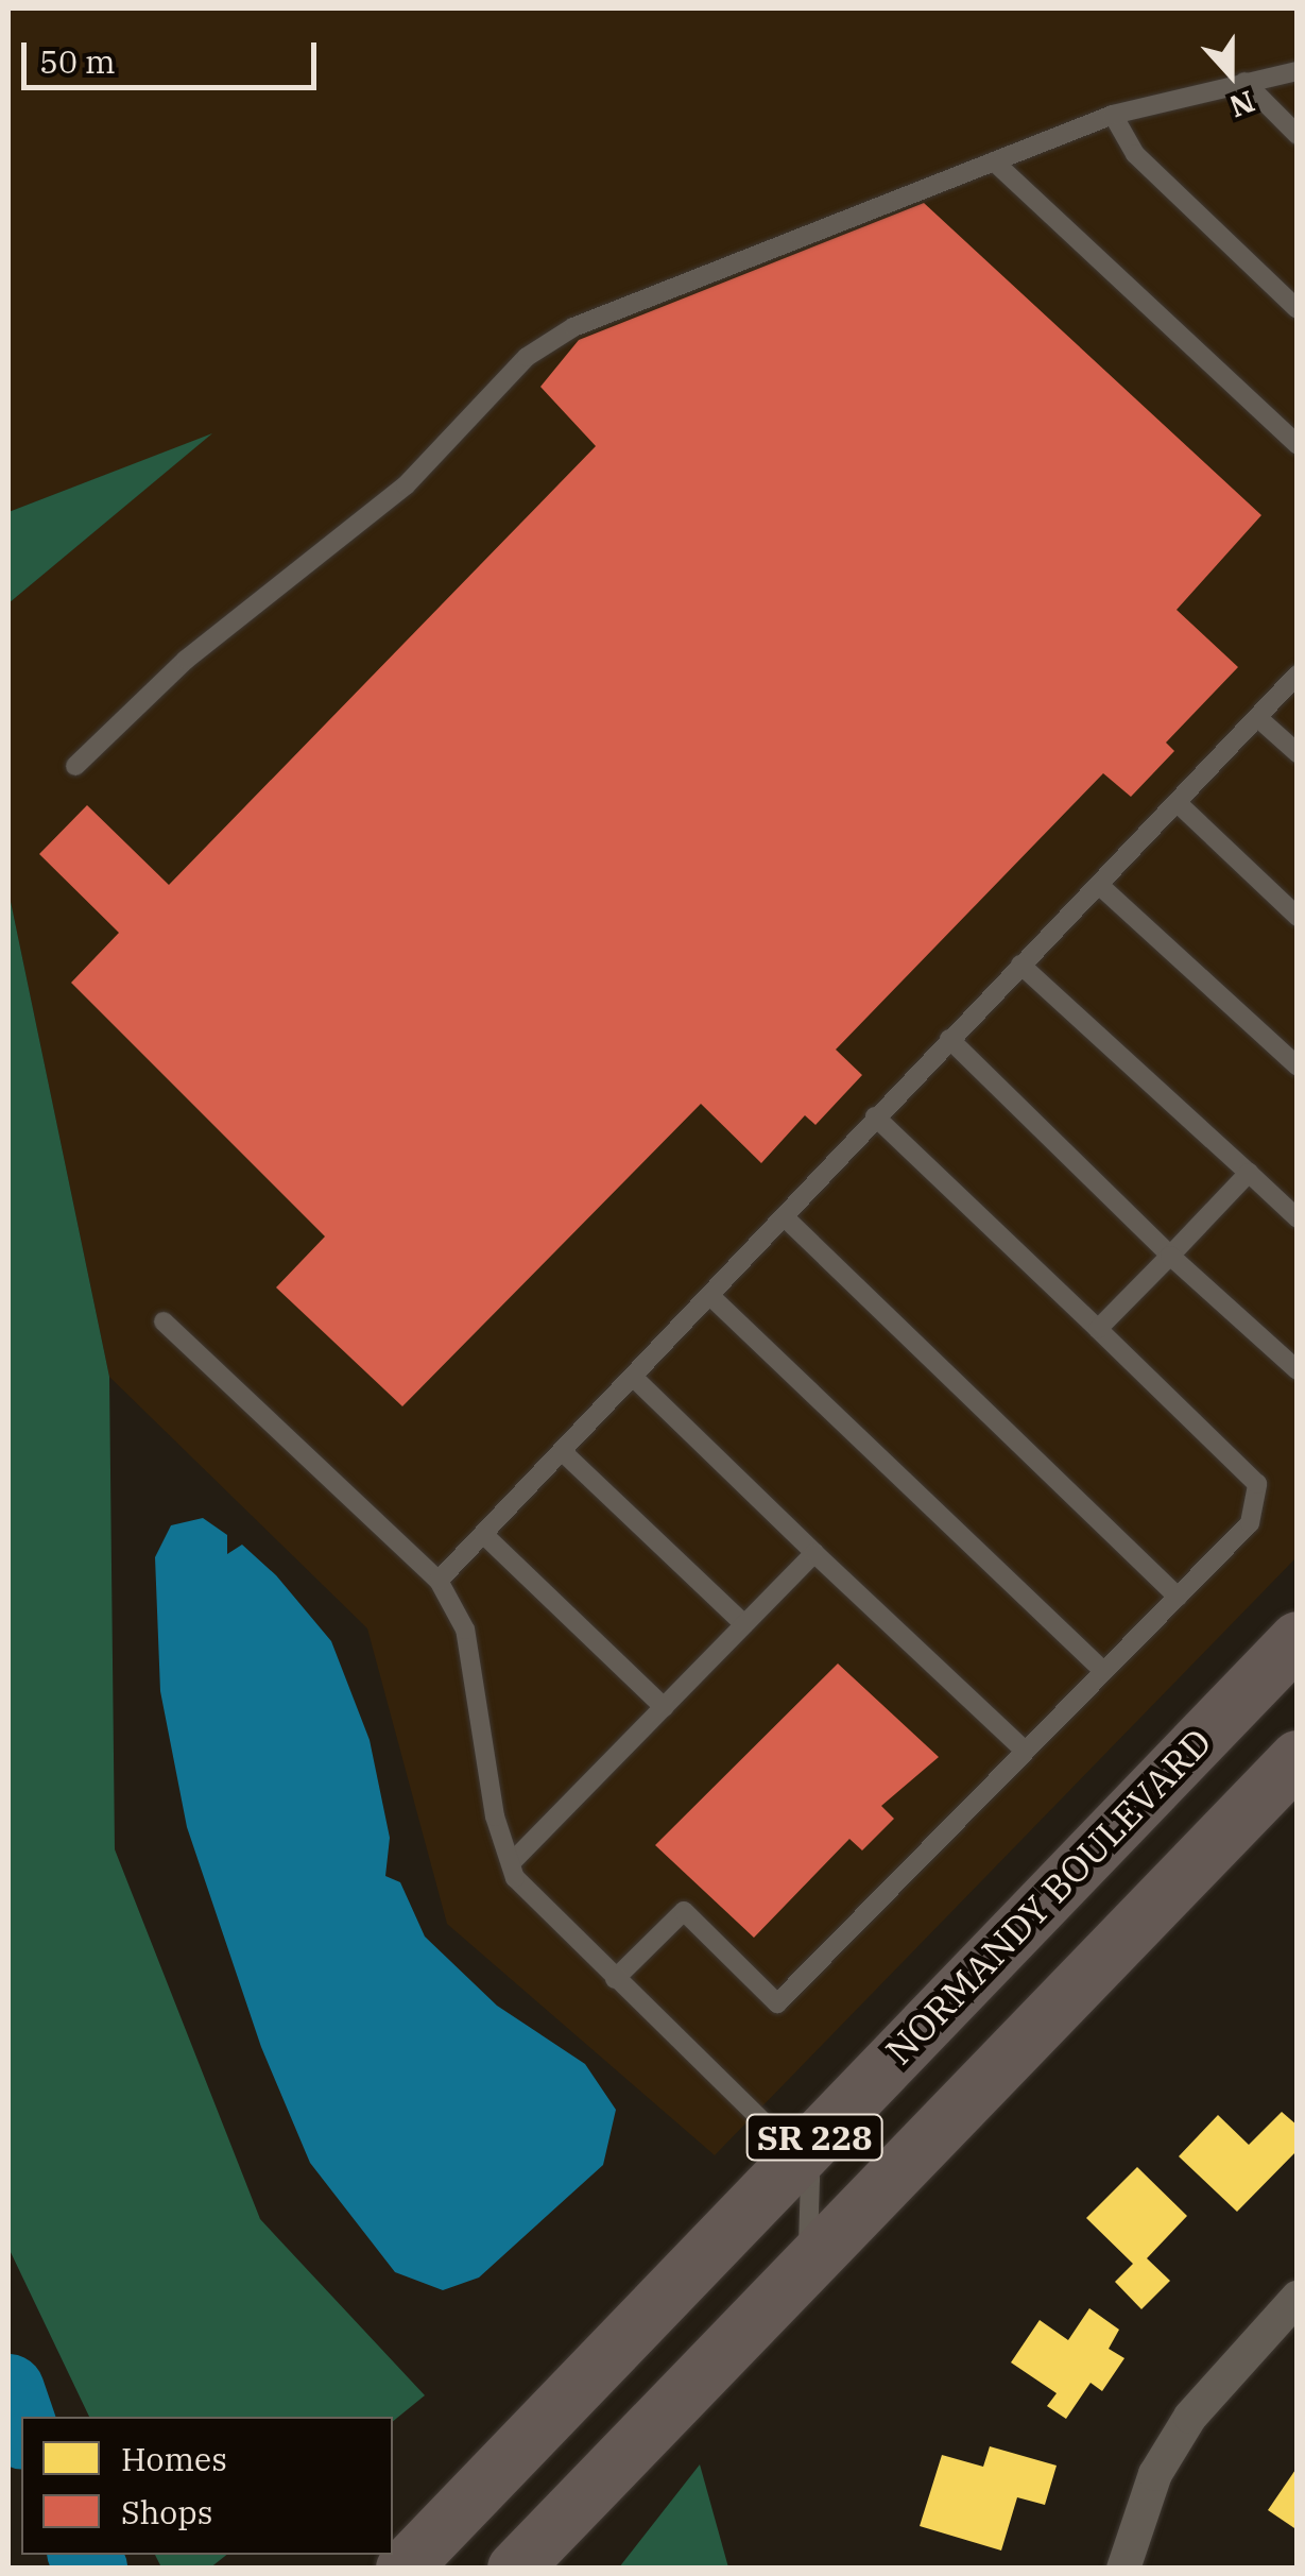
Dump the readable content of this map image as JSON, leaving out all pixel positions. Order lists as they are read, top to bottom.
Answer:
{
  "streets": {
    "main road": ["NORMANDY BOULEVARD", "SR 228"]
  },
  "legend": ["Homes", "Shops"],
  "scale_bar": "50 m",
  "north": "bottom"
}
